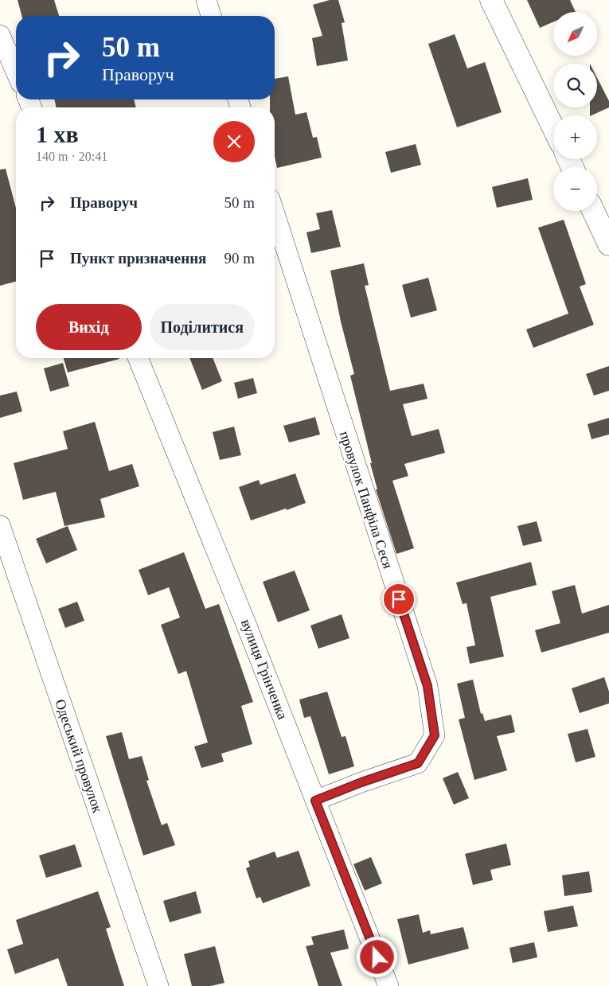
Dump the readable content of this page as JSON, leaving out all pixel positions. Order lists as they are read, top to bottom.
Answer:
{
  "streets": {
    "street": ["провулок Панфіла Сеся", "вулиця Грінченка", "Одеський провулок"]
  },
  "crossings": [
    ["провулок Панфіла Сеся", "вулиця Грінченка"]
  ],
  "north": "bottom left",
  "page": {
    "map_buttons": ["+", "−"],
    "turn": ["50 m", "Праворуч"],
    "heading": ["1 хв", "140 m · 20:41"],
    "list": [
      {
        "name": "Праворуч",
        "value": "50 m"
      },
      {
        "name": "Пункт призначення",
        "value": "90 m"
      }
    ],
    "buttons": ["Вихід", "Поділитися"]
  }
}
